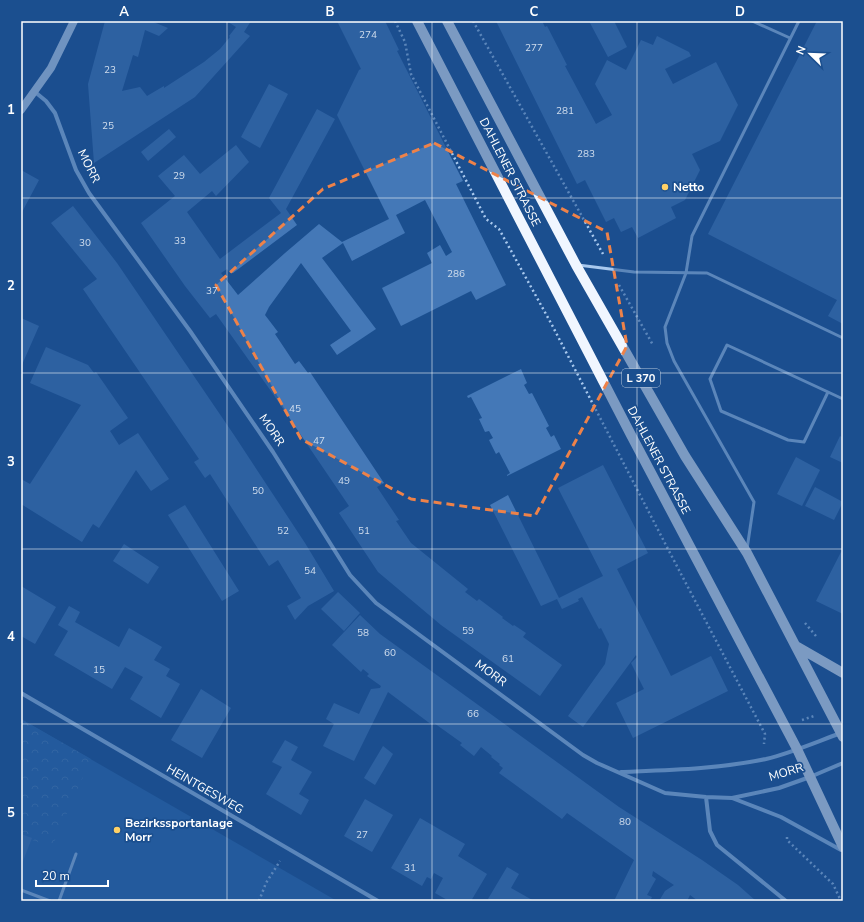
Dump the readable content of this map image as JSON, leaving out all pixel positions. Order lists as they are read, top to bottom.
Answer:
{
  "streets": {
    "main road": ["DAHLENER STRASSE", "L 370"],
    "street": ["MORR", "HEINTGESWEG"]
  },
  "crossings": [
    ["MORR", "DAHLENER STRASSE"]
  ],
  "places": ["Netto", "Bezirkssportanlage Morr"],
  "house_numbers": [
    "274",
    "277",
    "23",
    "281",
    "25",
    "283",
    "29",
    "33",
    "30",
    "286",
    "37",
    "45",
    "47",
    "49",
    "50",
    "52",
    "51",
    "54",
    "59",
    "58",
    "60",
    "61",
    "15",
    "66",
    "80",
    "27",
    "31"
  ],
  "scale_bar": "20 m",
  "north": "top left",
  "grid": {
    "columns": [
      "A",
      "B",
      "C",
      "D"
    ],
    "rows": [
      "1",
      "2",
      "3",
      "4",
      "5"
    ]
  }
}
